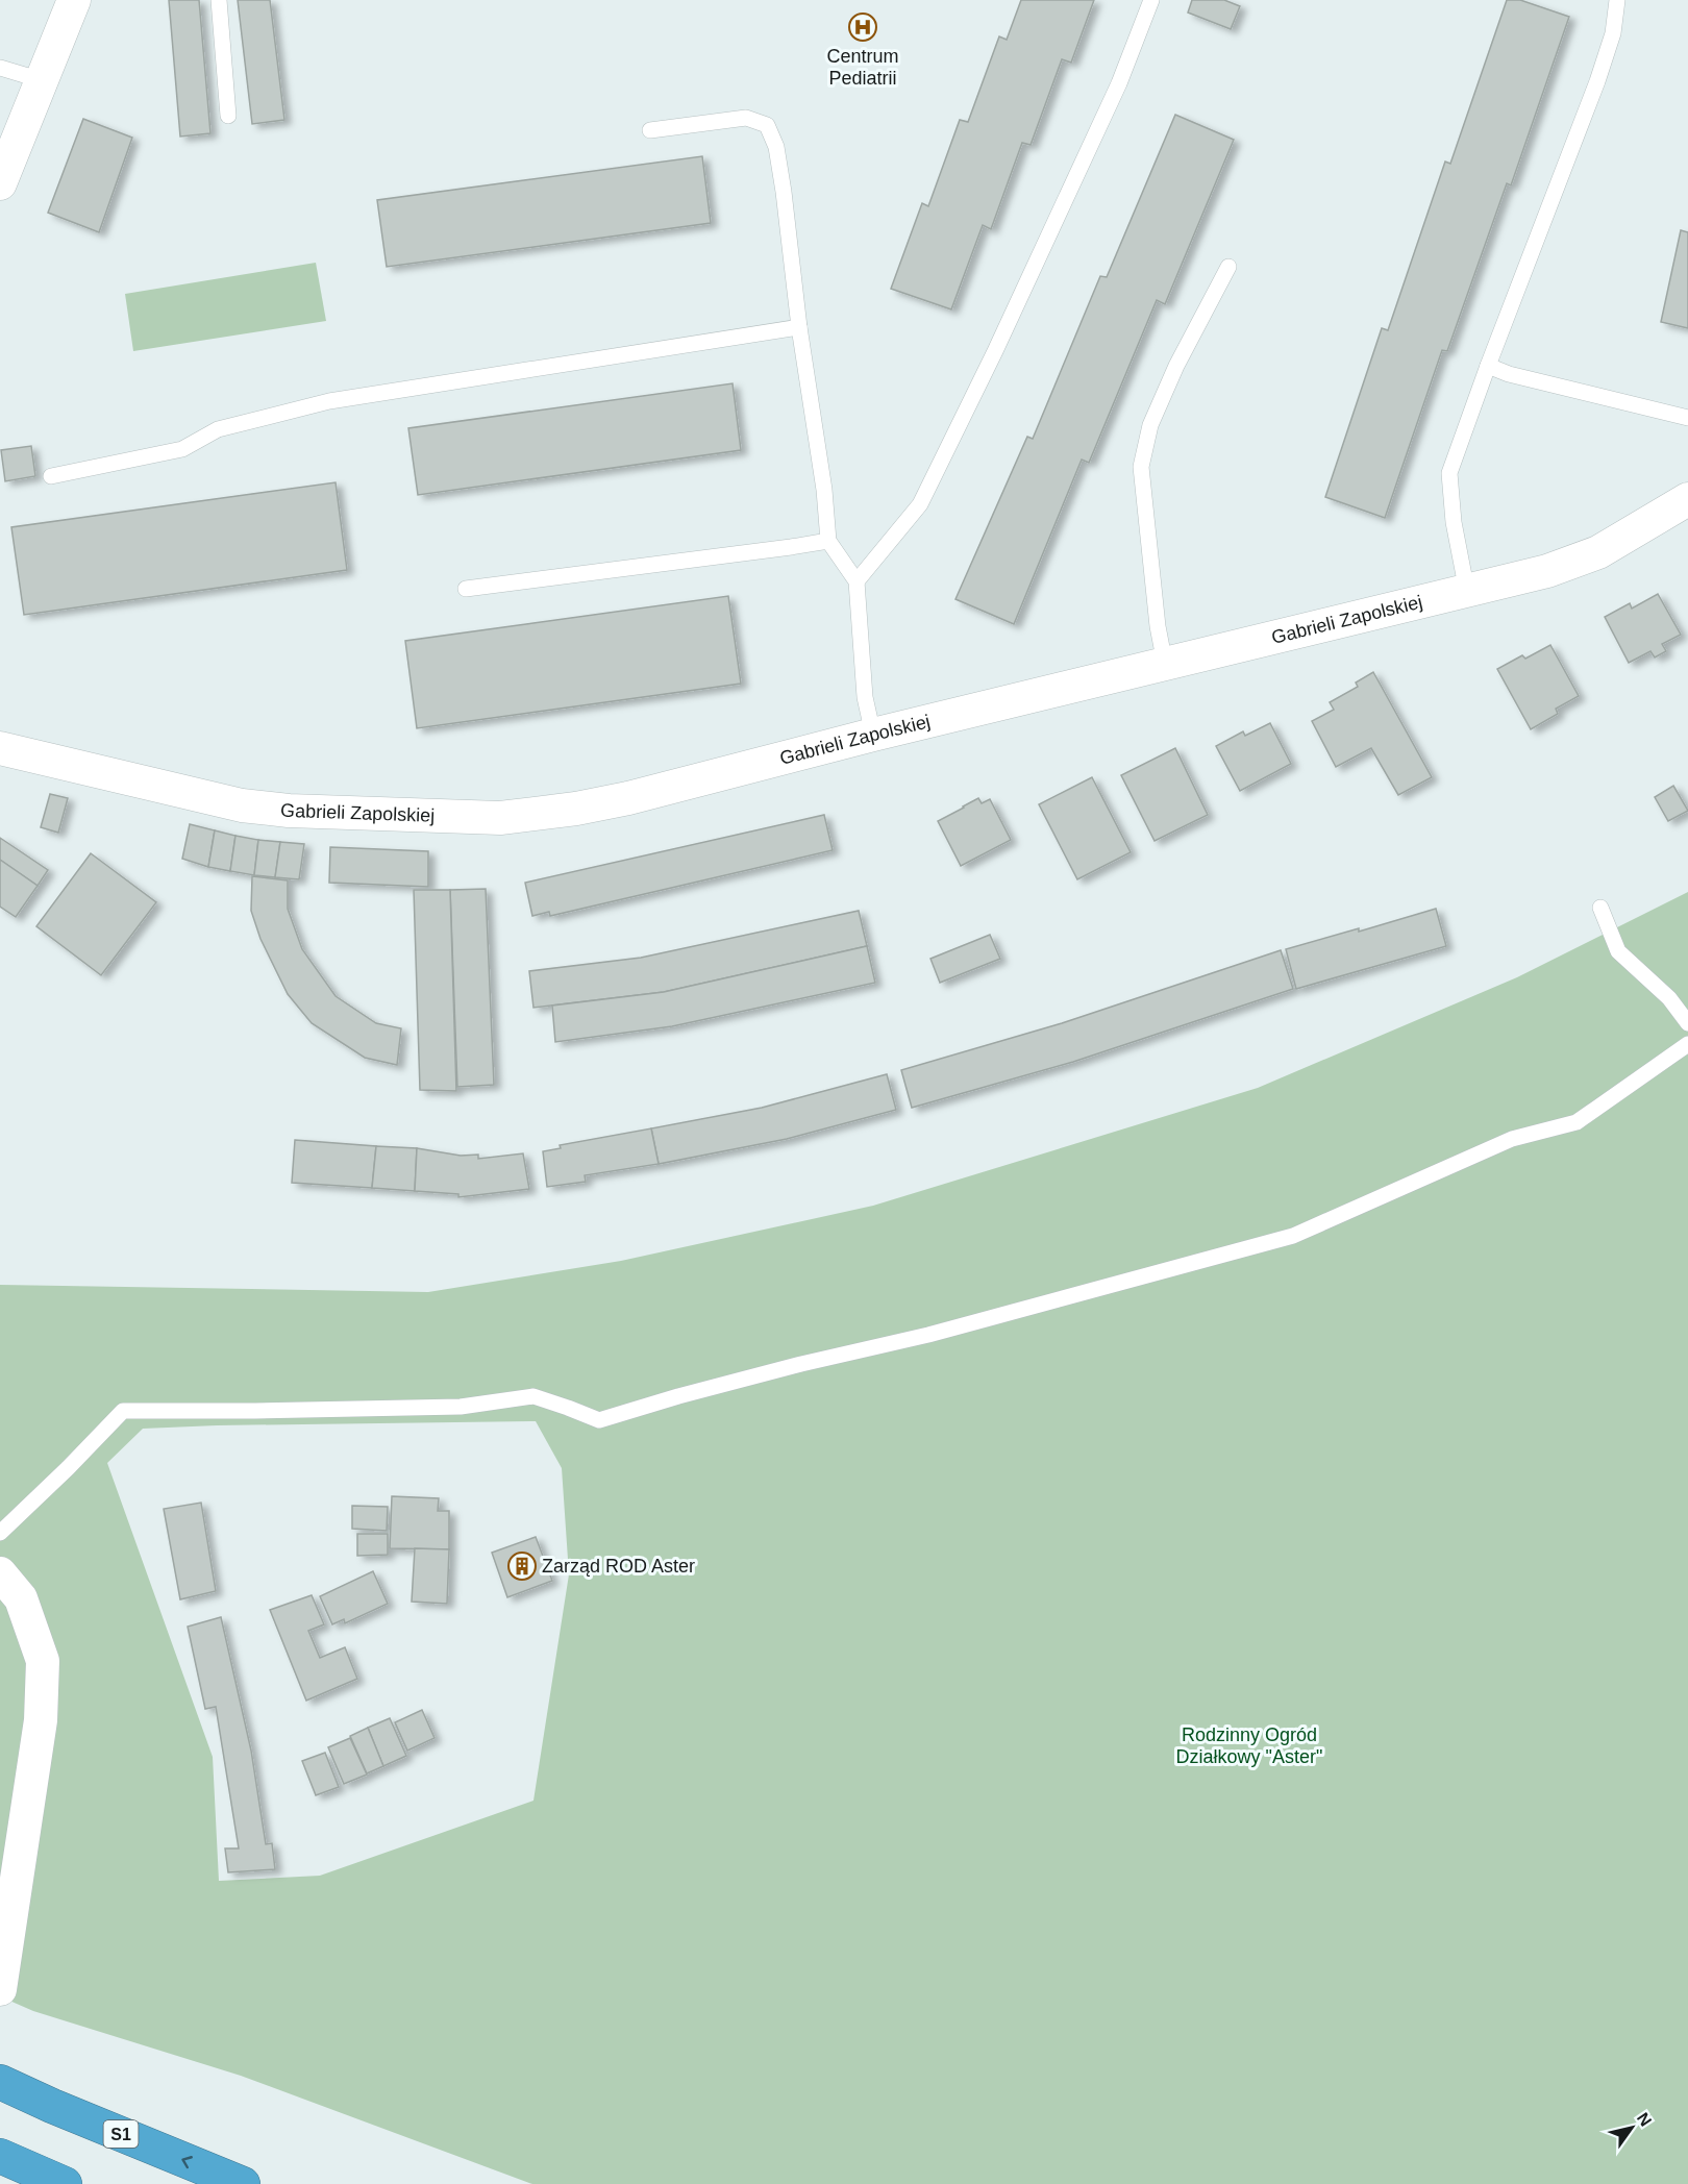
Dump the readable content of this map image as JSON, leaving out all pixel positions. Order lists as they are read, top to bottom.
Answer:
{
  "streets": {
    "highway": ["S1"],
    "street": ["Gabrieli Zapolskiej"]
  },
  "parks": ["Rodzinny Ogród Działkowy \"Aster\""],
  "places": {
    "hospital": ["Centrum Pediatrii"],
    "building": ["Zarząd ROD Aster"]
  },
  "north": "top right"
}
